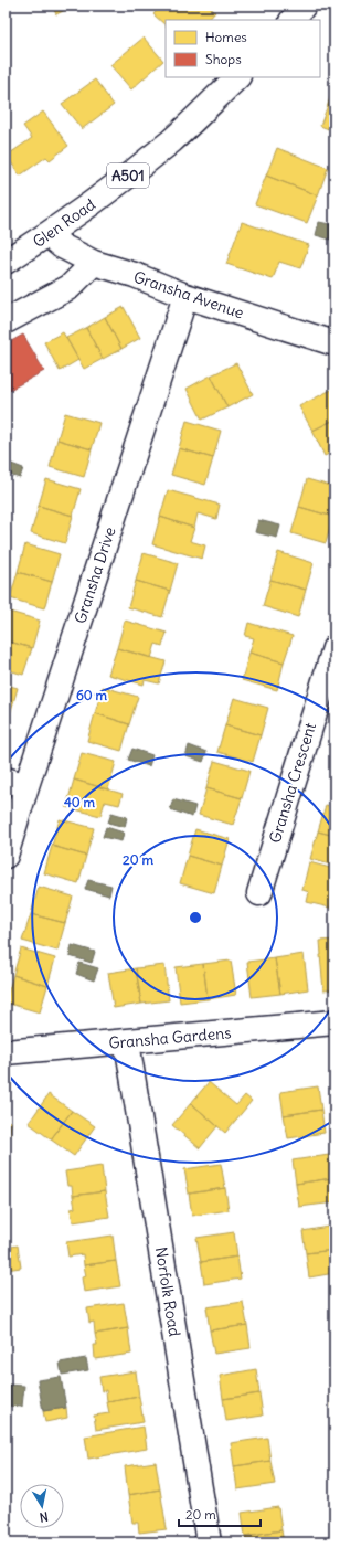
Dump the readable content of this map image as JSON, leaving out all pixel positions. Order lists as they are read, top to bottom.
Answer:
{
  "streets": {
    "street": [
      "A501",
      "Glen Road",
      "Gransha Avenue",
      "Gransha Drive",
      "Gransha Crescent",
      "Gransha Gardens",
      "Norfolk Road"
    ]
  },
  "crossings": [
    ["Glen Road", "Gransha Avenue"],
    ["Gransha Avenue", "Gransha Drive"],
    ["Gransha Gardens", "Norfolk Road"]
  ],
  "legend": ["Homes", "Shops"],
  "scale_bar": "20 m",
  "north": "bottom",
  "rings": ["60 m", "40 m", "20 m"]
}
